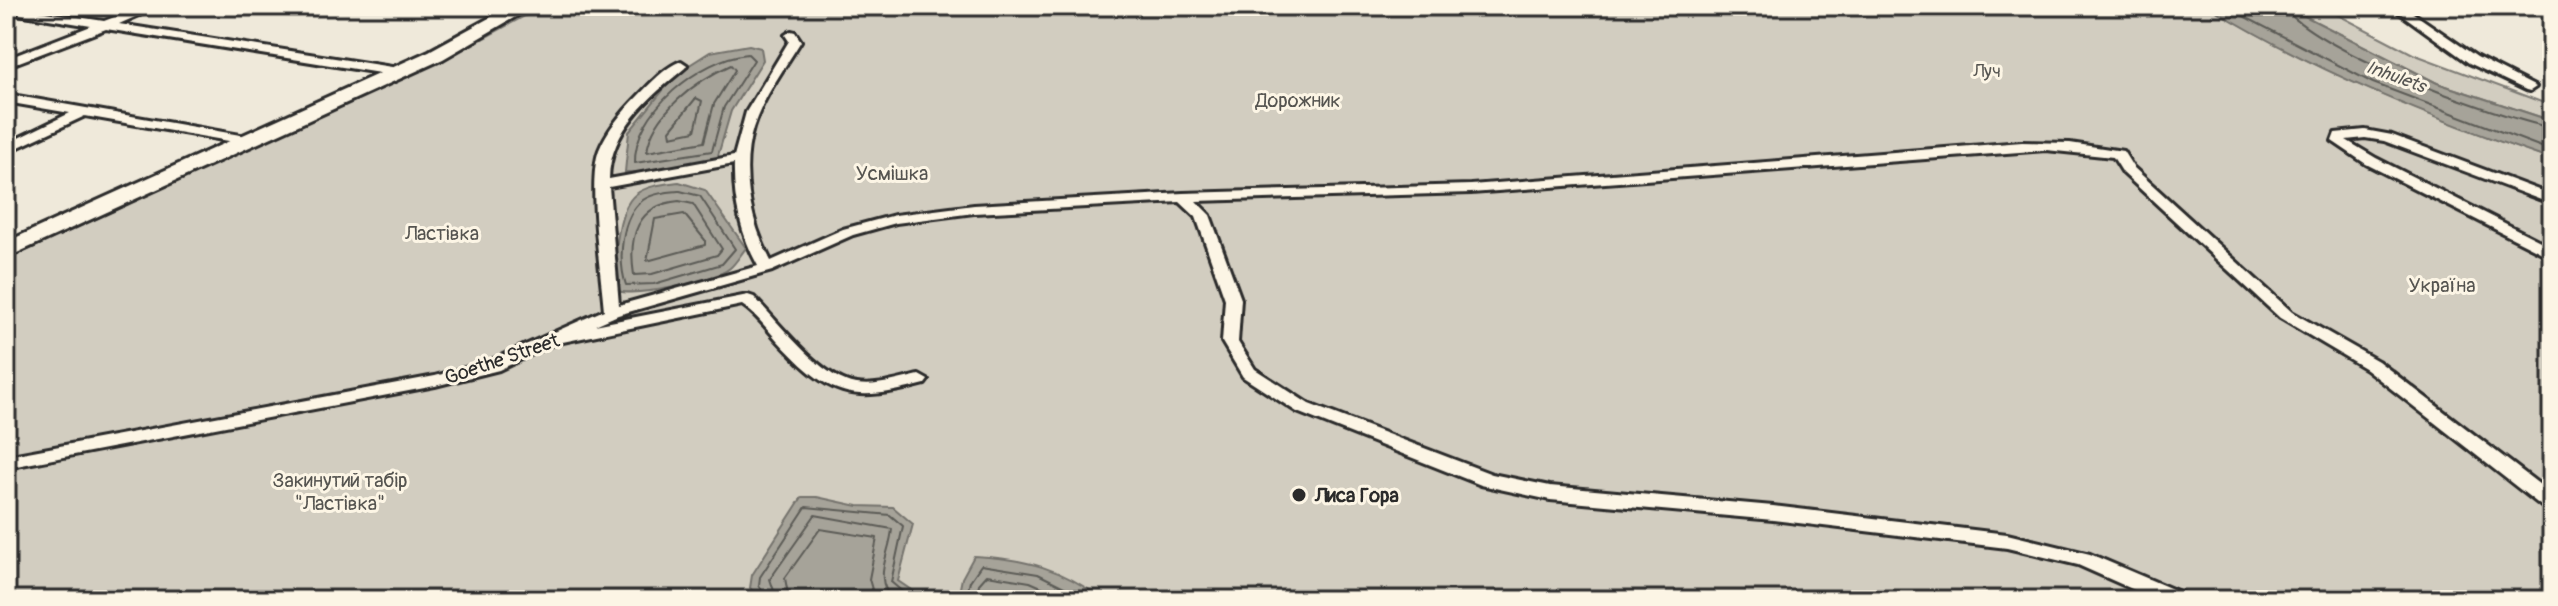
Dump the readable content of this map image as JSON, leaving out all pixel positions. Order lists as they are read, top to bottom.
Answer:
{
  "streets": {
    "street": ["Goethe Street"]
  },
  "water": ["Inhulets"],
  "parks": [
    "Луч",
    "Дорожник",
    "Усмішка",
    "Ластівка",
    "Україна",
    "Закинутий табір \"Ластівка\""
  ],
  "places": ["Лиса Гора"]
}
